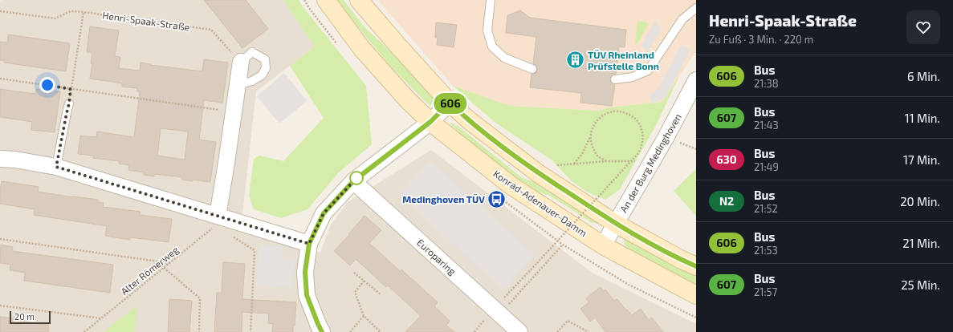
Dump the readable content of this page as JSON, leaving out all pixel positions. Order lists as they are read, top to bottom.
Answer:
{
  "streets": {
    "main road": ["Konrad-Adenauer-Damm"],
    "street": ["An der Burg Medinghoven", "Europaring"],
    "path": ["Henri-Spaak-Straße", "Alter Römerweg"]
  },
  "crossings": [
    ["An der Burg Medinghoven", "Konrad-Adenauer-Damm"]
  ],
  "places": {
    "building": ["TÜV Rheinland Prüfstelle Bonn"],
    "bus stop": ["Medinghoven TÜV"]
  },
  "lines": ["bus line 606"],
  "scale_bar": "20 m",
  "page": {
    "on_map": "606",
    "heading": ["Henri-Spaak-Straße", "Zu Fuß · 3 Min. · 220 m"],
    "list": [
      {
        "mark": "606",
        "name": "Bus",
        "note": "21:38",
        "value": "6 Min."
      },
      {
        "mark": "607",
        "name": "Bus",
        "note": "21:43",
        "value": "11 Min."
      },
      {
        "mark": "630",
        "name": "Bus",
        "note": "21:49",
        "value": "17 Min."
      },
      {
        "mark": "N2",
        "name": "Bus",
        "note": "21:52",
        "value": "20 Min."
      },
      {
        "mark": "606",
        "name": "Bus",
        "note": "21:53",
        "value": "21 Min."
      },
      {
        "mark": "607",
        "name": "Bus",
        "note": "21:57",
        "value": "25 Min."
      }
    ],
    "scale": "20 m"
  }
}
